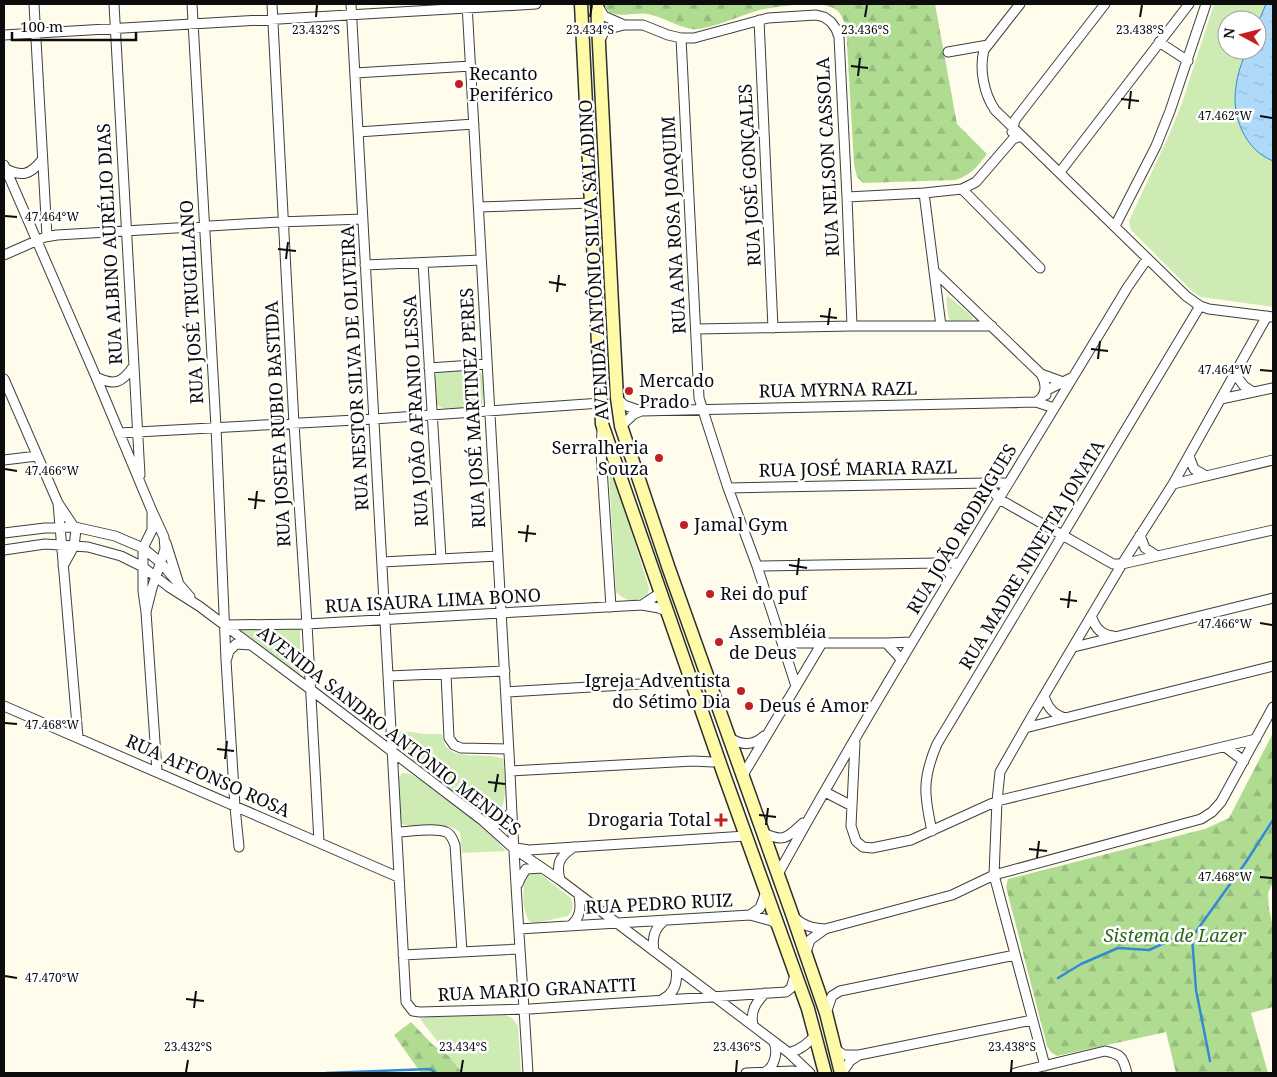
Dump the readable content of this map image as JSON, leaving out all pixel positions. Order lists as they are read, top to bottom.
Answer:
{
  "streets": {
    "main road": ["AVENIDA ANTÔNIO SILVA SALADINO"],
    "street": [
      "RUA NELSON CASSOLA",
      "RUA JOSÉ GONÇALES",
      "RUA ANA ROSA JOAQUIM",
      "RUA ALBINO AURÉLIO DIAS",
      "RUA JOSÉ TRUGILLANO",
      "RUA NESTOR SILVA DE OLIVEIRA",
      "RUA MYRNA RAZL",
      "RUA JOSÉ MARTINEZ PERES",
      "RUA JOÃO AFRANIO LESSA",
      "RUA JOSEFA RUBIO BASTIDA",
      "RUA JOSÉ MARIA RAZL",
      "RUA JOÃO RODRIGUES",
      "RUA MADRE NINETTA JONATA",
      "RUA ISAURA LIMA BONO",
      "AVENIDA SANDRO ANTÔNIO MENDES",
      "RUA AFFONSO ROSA",
      "RUA PEDRO RUIZ",
      "RUA MARIO GRANATTI"
    ]
  },
  "crossings": [
    ["RUA NELSON CASSOLA", "RUA JOSÉ GONÇALES"],
    ["RUA NELSON CASSOLA", "RUA ANA ROSA JOAQUIM"],
    ["RUA NELSON CASSOLA", "AVENIDA ANTÔNIO SILVA SALADINO"],
    ["RUA ANA ROSA JOAQUIM", "RUA MYRNA RAZL"],
    ["RUA ANA ROSA JOAQUIM", "RUA JOSÉ MARIA RAZL"],
    ["AVENIDA ANTÔNIO SILVA SALADINO", "RUA MYRNA RAZL"],
    ["AVENIDA ANTÔNIO SILVA SALADINO", "RUA ISAURA LIMA BONO"],
    ["RUA JOSÉ TRUGILLANO", "RUA ISAURA LIMA BONO"],
    ["RUA JOSÉ TRUGILLANO", "AVENIDA SANDRO ANTÔNIO MENDES"],
    ["RUA JOSÉ TRUGILLANO", "RUA AFFONSO ROSA"],
    ["RUA NESTOR SILVA DE OLIVEIRA", "RUA ISAURA LIMA BONO"],
    ["RUA NESTOR SILVA DE OLIVEIRA", "AVENIDA SANDRO ANTÔNIO MENDES"],
    ["RUA NESTOR SILVA DE OLIVEIRA", "RUA AFFONSO ROSA"],
    ["RUA NESTOR SILVA DE OLIVEIRA", "RUA MARIO GRANATTI"],
    ["RUA MYRNA RAZL", "RUA JOÃO RODRIGUES"],
    ["RUA JOSÉ MARTINEZ PERES", "RUA ISAURA LIMA BONO"],
    ["RUA JOSÉ MARTINEZ PERES", "AVENIDA SANDRO ANTÔNIO MENDES"],
    ["RUA JOSÉ MARTINEZ PERES", "RUA PEDRO RUIZ"],
    ["RUA JOSÉ MARTINEZ PERES", "RUA MARIO GRANATTI"],
    ["RUA JOSEFA RUBIO BASTIDA", "RUA ISAURA LIMA BONO"],
    ["RUA JOSEFA RUBIO BASTIDA", "AVENIDA SANDRO ANTÔNIO MENDES"],
    ["RUA JOSEFA RUBIO BASTIDA", "RUA AFFONSO ROSA"],
    ["RUA JOSÉ MARIA RAZL", "RUA JOÃO RODRIGUES"],
    ["RUA ISAURA LIMA BONO", "AVENIDA SANDRO ANTÔNIO MENDES"],
    ["AVENIDA SANDRO ANTÔNIO MENDES", "RUA PEDRO RUIZ"],
    ["AVENIDA SANDRO ANTÔNIO MENDES", "RUA MARIO GRANATTI"]
  ],
  "parks": ["Sistema de Lazer"],
  "places": {
    "other": [
      "Recanto Periférico",
      "Mercado Prado",
      "Serralheria Souza",
      "Jamal Gym",
      "Rei do puf",
      "Assembléia de Deus",
      "Igreja Adventista do Sétimo Dia",
      "Deus é Amor"
    ],
    "health": ["Drogaria Total"]
  },
  "scale_bar": "100 m",
  "north": "left",
  "coordinates": [
    "23.432°S",
    "23.434°S",
    "23.436°S",
    "23.438°S",
    "47.462°W",
    "47.464°W",
    "47.466°W",
    "47.468°W",
    "47.470°W"
  ]
}
